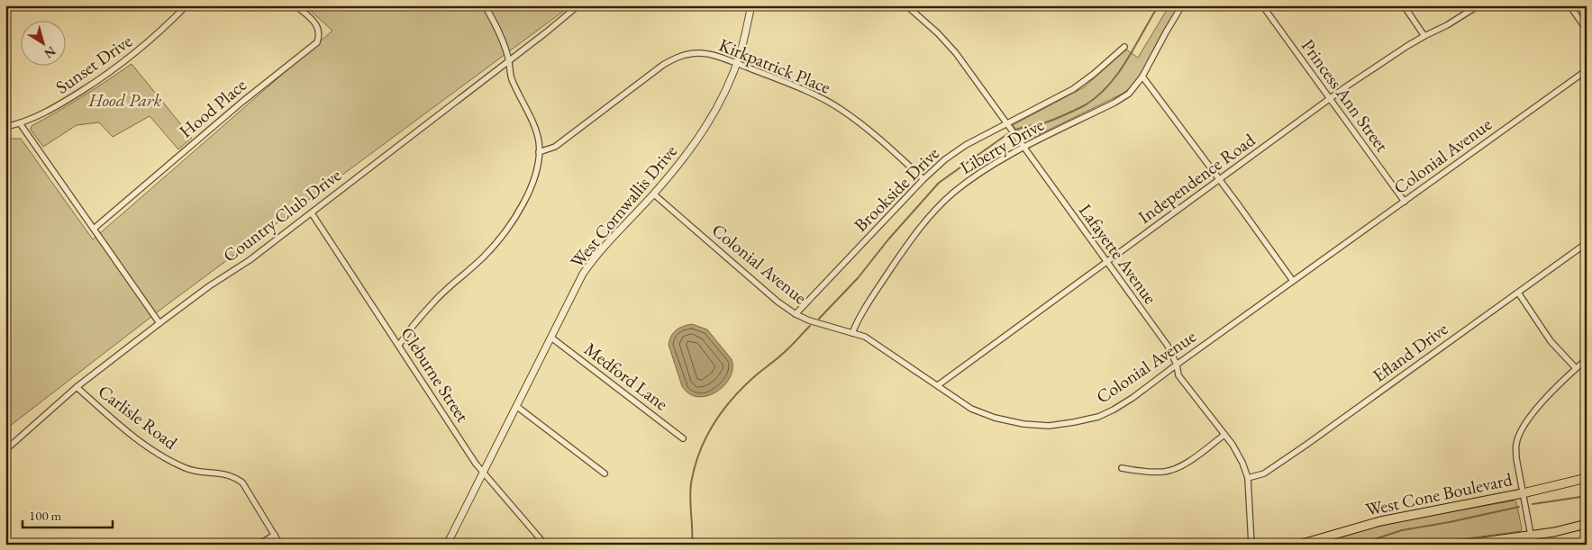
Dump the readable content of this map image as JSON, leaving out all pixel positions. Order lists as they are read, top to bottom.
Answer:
{
  "streets": {
    "main road": ["West Cone Boulevard"],
    "street": [
      "Sunset Drive",
      "Kirkpatrick Place",
      "Princess Ann Street",
      "Hood Place",
      "Liberty Drive",
      "Colonial Avenue",
      "Independence Road",
      "Brookside Drive",
      "West Cornwallis Drive",
      "Country Club Drive",
      "Lafayette Avenue",
      "Efland Drive",
      "Cleburne Street",
      "Medford Lane",
      "Carlisle Road"
    ]
  },
  "crossings": [
    ["Kirkpatrick Place", "Brookside Drive"],
    ["Kirkpatrick Place", "West Cornwallis Drive"],
    ["Princess Ann Street", "Colonial Avenue"],
    ["Princess Ann Street", "Independence Road"],
    ["Liberty Drive", "Colonial Avenue"],
    ["Liberty Drive", "Lafayette Avenue"],
    ["Colonial Avenue", "Independence Road"],
    ["Colonial Avenue", "Brookside Drive"],
    ["Colonial Avenue", "West Cornwallis Drive"],
    ["Colonial Avenue", "Lafayette Avenue"],
    ["Independence Road", "Lafayette Avenue"],
    ["Brookside Drive", "Lafayette Avenue"],
    ["West Cornwallis Drive", "Cleburne Street"],
    ["West Cornwallis Drive", "Medford Lane"],
    ["Country Club Drive", "Cleburne Street"],
    ["Country Club Drive", "Carlisle Road"],
    ["Lafayette Avenue", "Efland Drive"]
  ],
  "parks": ["Hood Park"],
  "scale_bar": "100 m",
  "north": "bottom right"
}
